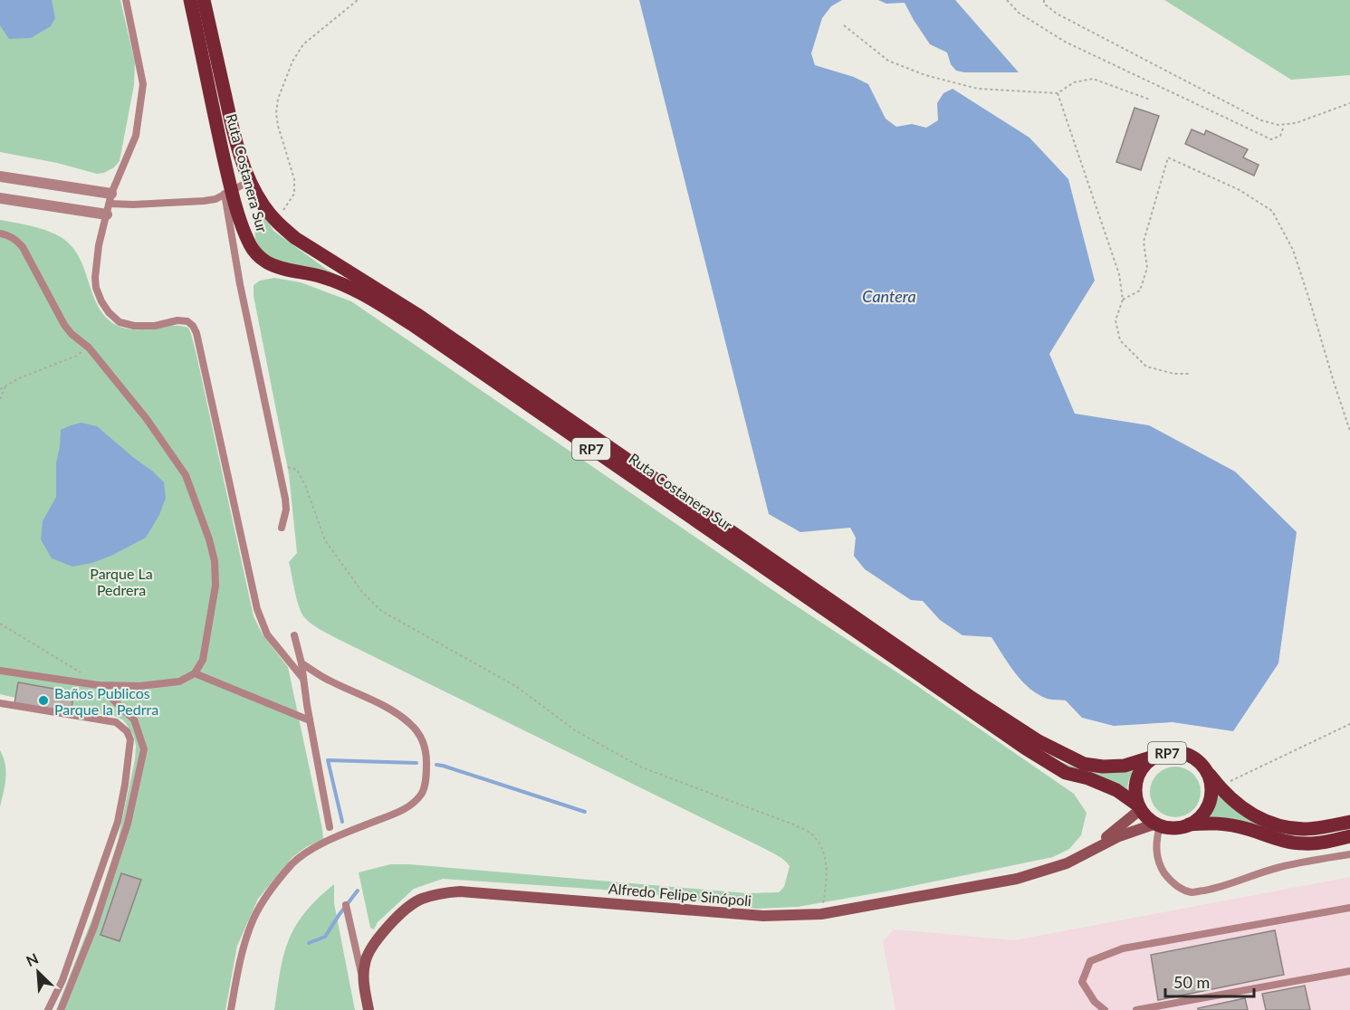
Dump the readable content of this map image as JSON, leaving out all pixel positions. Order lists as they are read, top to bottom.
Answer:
{
  "streets": {
    "main road": ["Ruta Costanera Sur", "RP7"],
    "street": ["Alfredo Felipe Sinópoli"]
  },
  "crossings": [
    ["Ruta Costanera Sur", "RP7"]
  ],
  "water": ["Cantera"],
  "parks": ["Parque La Pedrera"],
  "places": ["Baños Publicos Parque la Pedrra"],
  "scale_bar": "50 m",
  "north": "top left"
}
